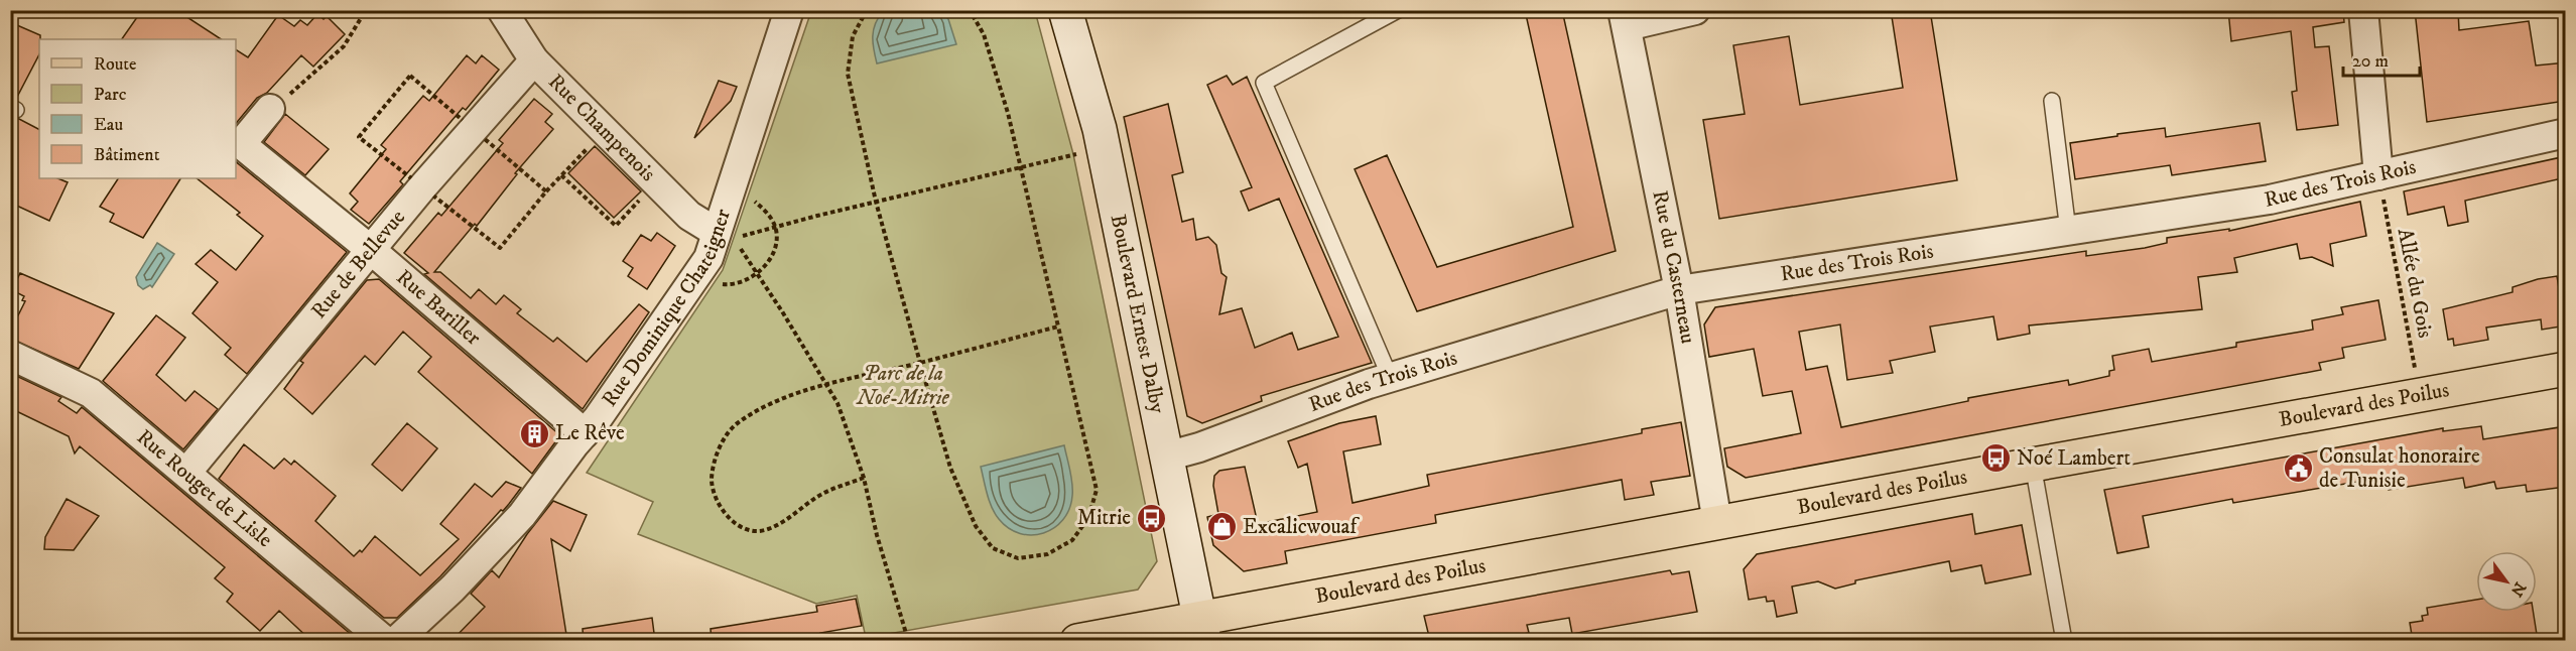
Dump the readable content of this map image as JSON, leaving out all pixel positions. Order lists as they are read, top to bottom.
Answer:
{
  "streets": {
    "main road": ["Boulevard des Poilus"],
    "street": [
      "Rue Champenois",
      "Rue des Trois Rois",
      "Rue de Bellevue",
      "Rue du Casterneau",
      "Rue Dominique Chateigner",
      "Rue Bariller",
      "Boulevard Ernest Dalby",
      "Rue Rouget de Lisle"
    ],
    "path": ["Allée du Gois"]
  },
  "crossings": [
    ["Rue Champenois", "Rue de Bellevue"],
    ["Rue Champenois", "Rue Dominique Chateigner"],
    ["Rue des Trois Rois", "Rue du Casterneau"],
    ["Rue des Trois Rois", "Allée du Gois"],
    ["Rue des Trois Rois", "Boulevard Ernest Dalby"],
    ["Rue de Bellevue", "Rue Bariller"],
    ["Rue de Bellevue", "Rue Rouget de Lisle"],
    ["Rue du Casterneau", "Boulevard des Poilus"],
    ["Allée du Gois", "Boulevard des Poilus"],
    ["Rue Dominique Chateigner", "Rue Bariller"],
    ["Boulevard Ernest Dalby", "Boulevard des Poilus"]
  ],
  "parks": ["Parc de la Noé-Mitrie"],
  "places": {
    "building": ["Le Rêve"],
    "bus stop": ["Noé Lambert", "Mitrie"],
    "public building": ["Consulat honoraire de Tunisie"],
    "shop": ["Excalicwouaf"]
  },
  "legend": [
    "Route",
    "Parc",
    "Eau",
    "Bâtiment"
  ],
  "scale_bar": "20 m",
  "north": "bottom right"
}
